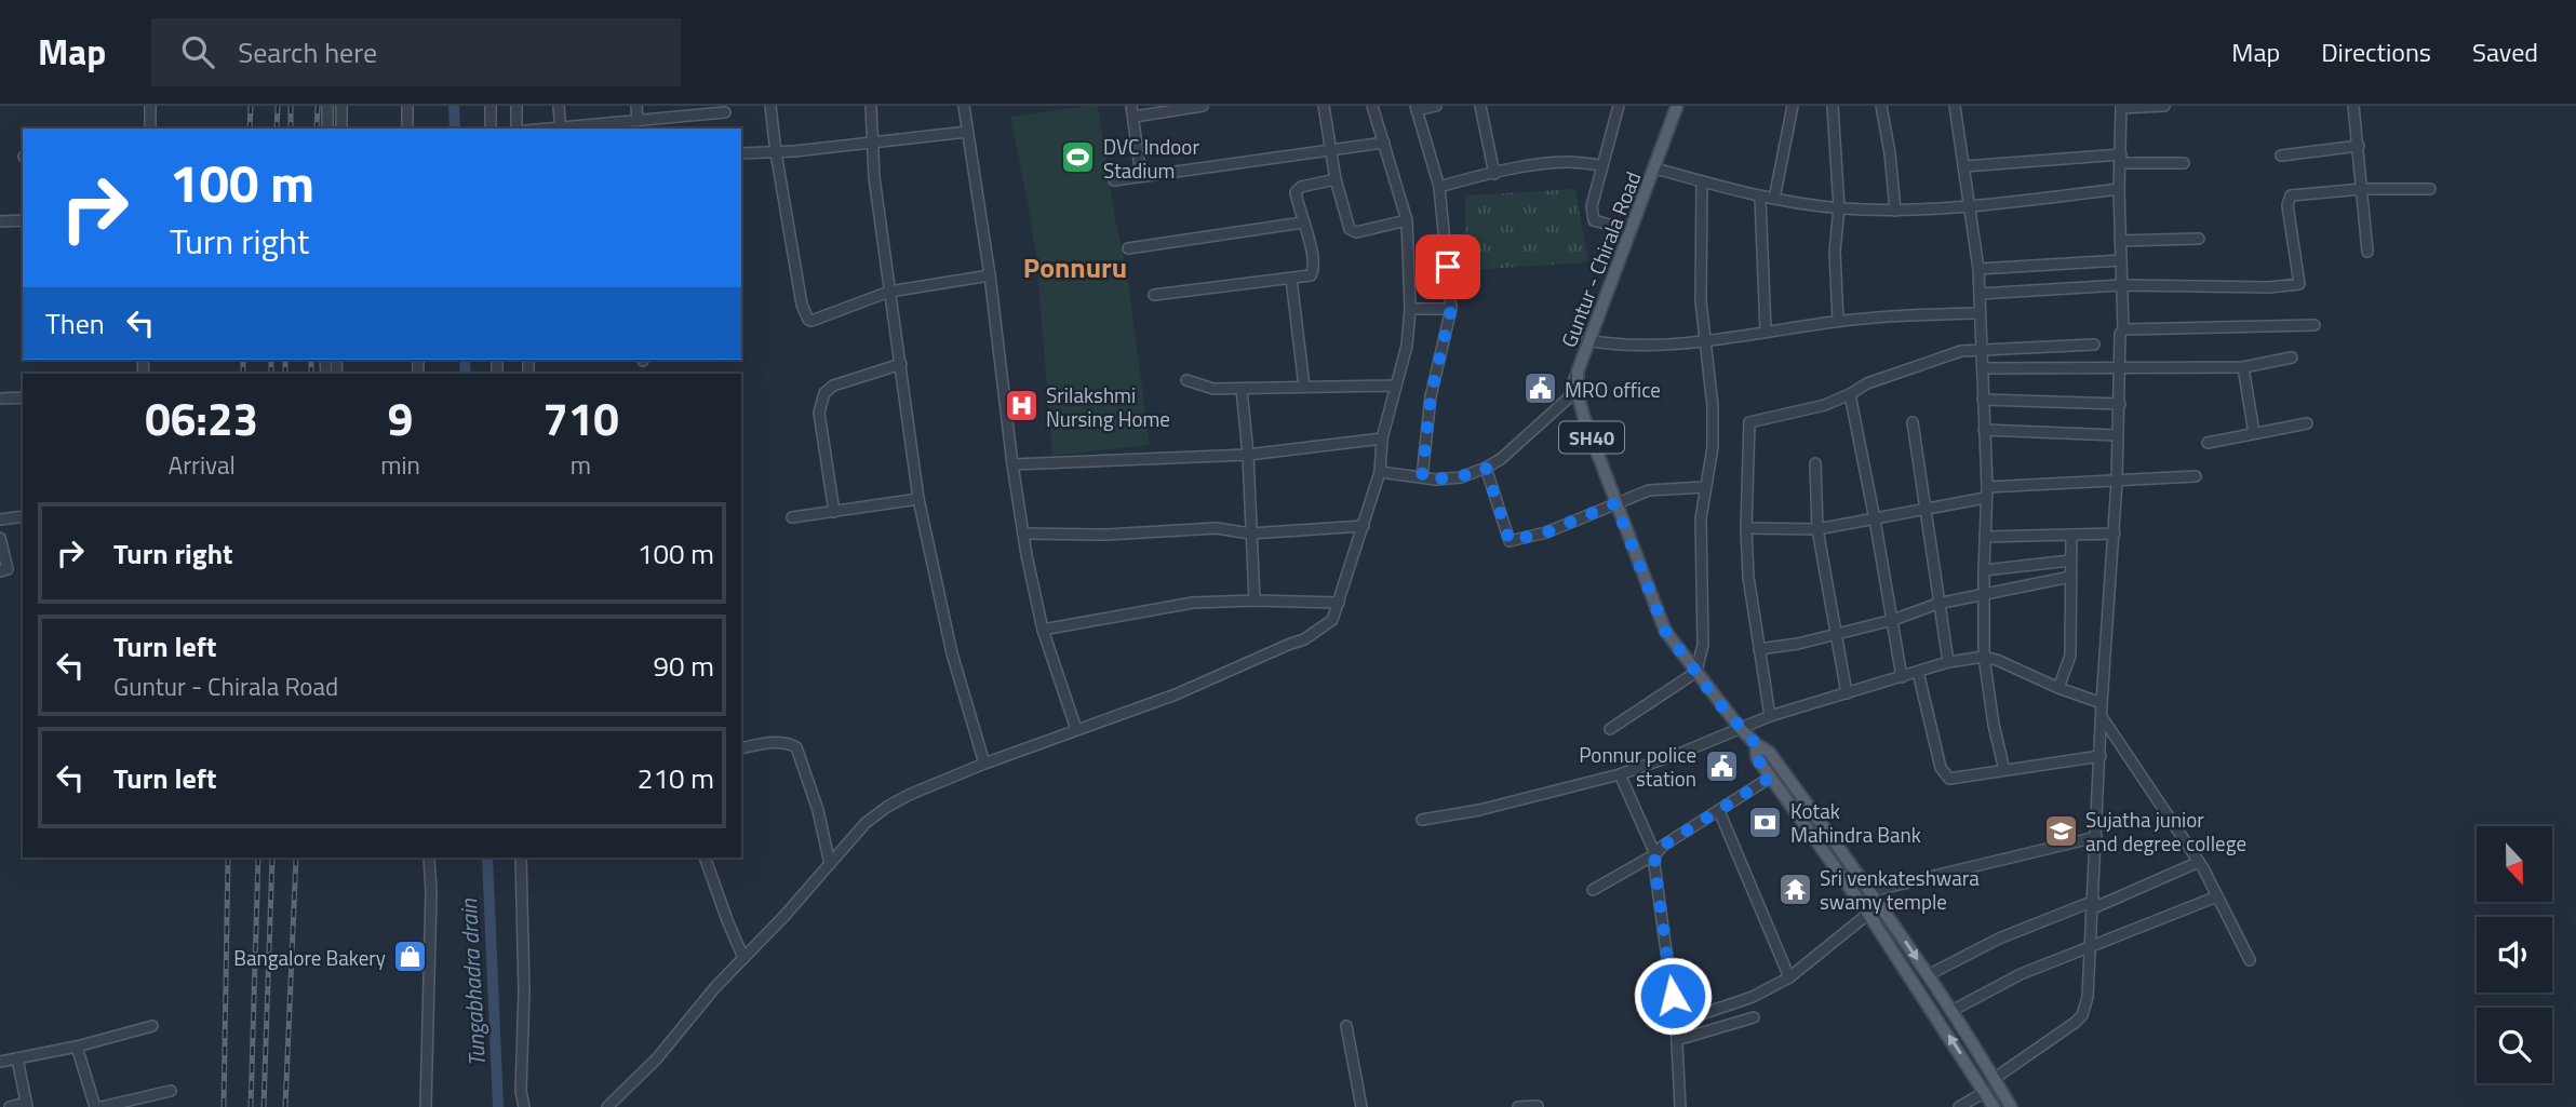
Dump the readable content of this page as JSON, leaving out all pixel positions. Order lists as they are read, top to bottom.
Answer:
{
  "streets": {
    "main road": ["Guntur - Chirala Road", "SH40"]
  },
  "districts": ["Ponnuru"],
  "water": ["Tungabhadra drain"],
  "places": {
    "sports": ["DVC Indoor Stadium"],
    "public building": ["MRO office", "Ponnur police station"],
    "hospital": ["Srilakshmi Nursing Home"],
    "bank": ["Kotak Mahindra Bank"],
    "school or university": ["Sujatha junior and degree college"],
    "temple": ["Sri venkateshwara swamy temple"],
    "shop": ["Bangalore Bakery"]
  },
  "north": "bottom",
  "page": {
    "header": "Map",
    "search": "Search here",
    "nav": ["Map", "Directions", "Saved"],
    "turn": ["100 m", "Turn right"],
    "then": "Then",
    "eta": [
      "06:23",
      "Arrival",
      "9",
      "min",
      "710",
      "m"
    ],
    "list": [
      {
        "name": "Turn right",
        "value": "100 m"
      },
      {
        "name": "Turn left",
        "note": "Guntur - Chirala Road",
        "value": "90 m"
      },
      {
        "name": "Turn left",
        "value": "210 m"
      }
    ]
  }
}
